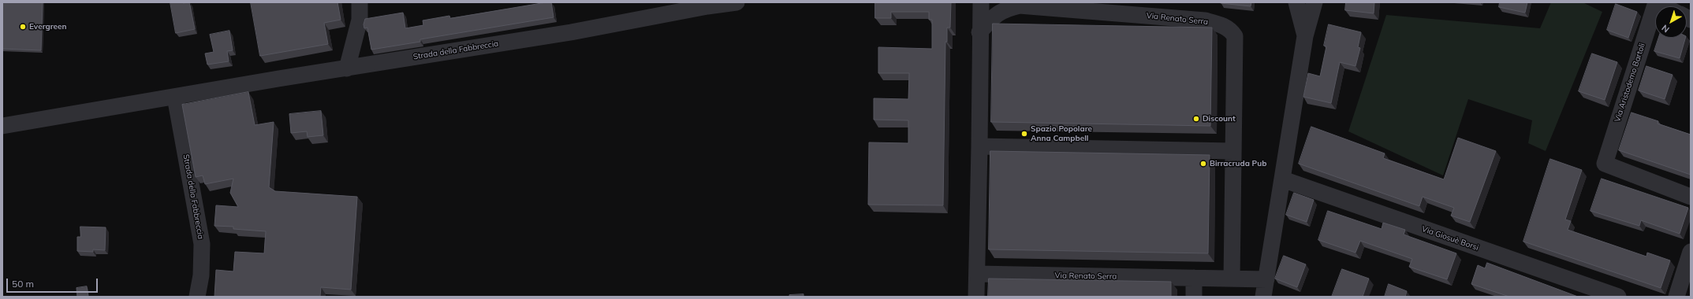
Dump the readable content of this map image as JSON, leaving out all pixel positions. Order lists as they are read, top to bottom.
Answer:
{
  "streets": {
    "street": [
      "Via Renato Serra",
      "Strada della Fabbreccia",
      "Via Aristodemo Bartoli",
      "Via Giosuè Borsi"
    ]
  },
  "places": [
    "Evergreen",
    "Discount",
    "Spazio Popolare Anna Campbell",
    "Birracruda Pub"
  ],
  "scale_bar": "50 m",
  "north": "bottom left"
}
